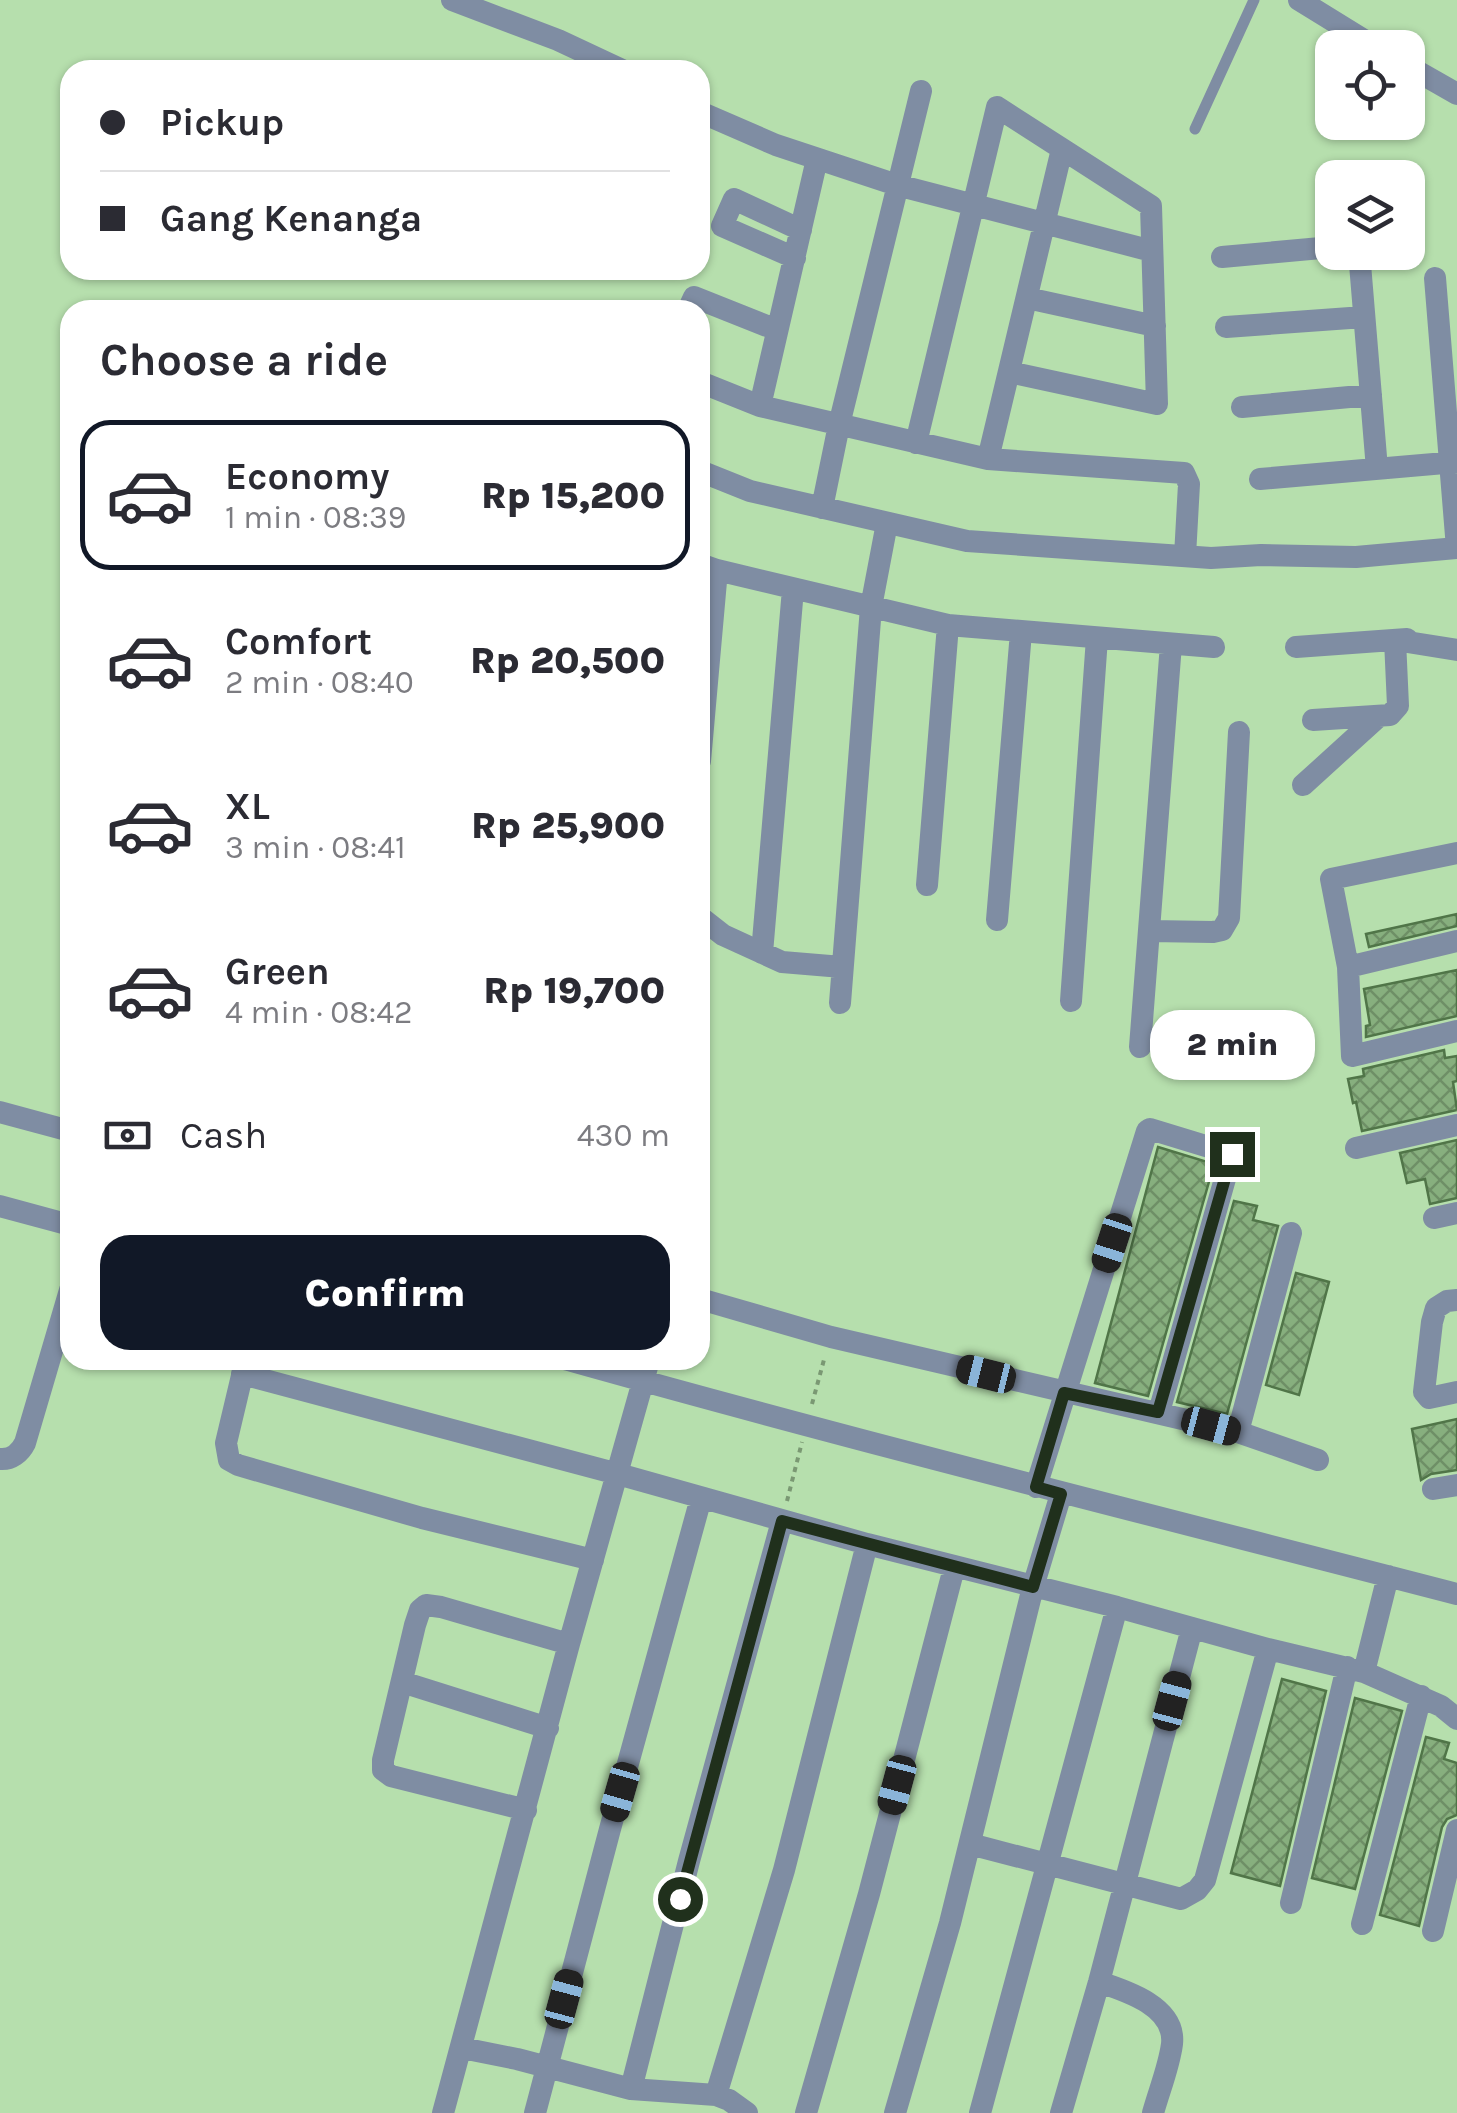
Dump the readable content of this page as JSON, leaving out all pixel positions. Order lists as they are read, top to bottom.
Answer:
{
  "page": {
    "banner": ["Pickup", "Gang Kenanga"],
    "heading": "Choose a ride",
    "list": [
      {
        "name": "Economy",
        "note": "1 min · 08:39",
        "value": "Rp 15,200"
      },
      {
        "name": "Comfort",
        "note": "2 min · 08:40",
        "value": "Rp 20,500"
      },
      {
        "name": "XL",
        "note": "3 min · 08:41",
        "value": "Rp 25,900"
      },
      {
        "name": "Green",
        "note": "4 min · 08:42",
        "value": "Rp 19,700"
      }
    ],
    "bubble": "2 min",
    "pay": ["Cash", "430 m"],
    "buttons": "Confirm"
  }
}
